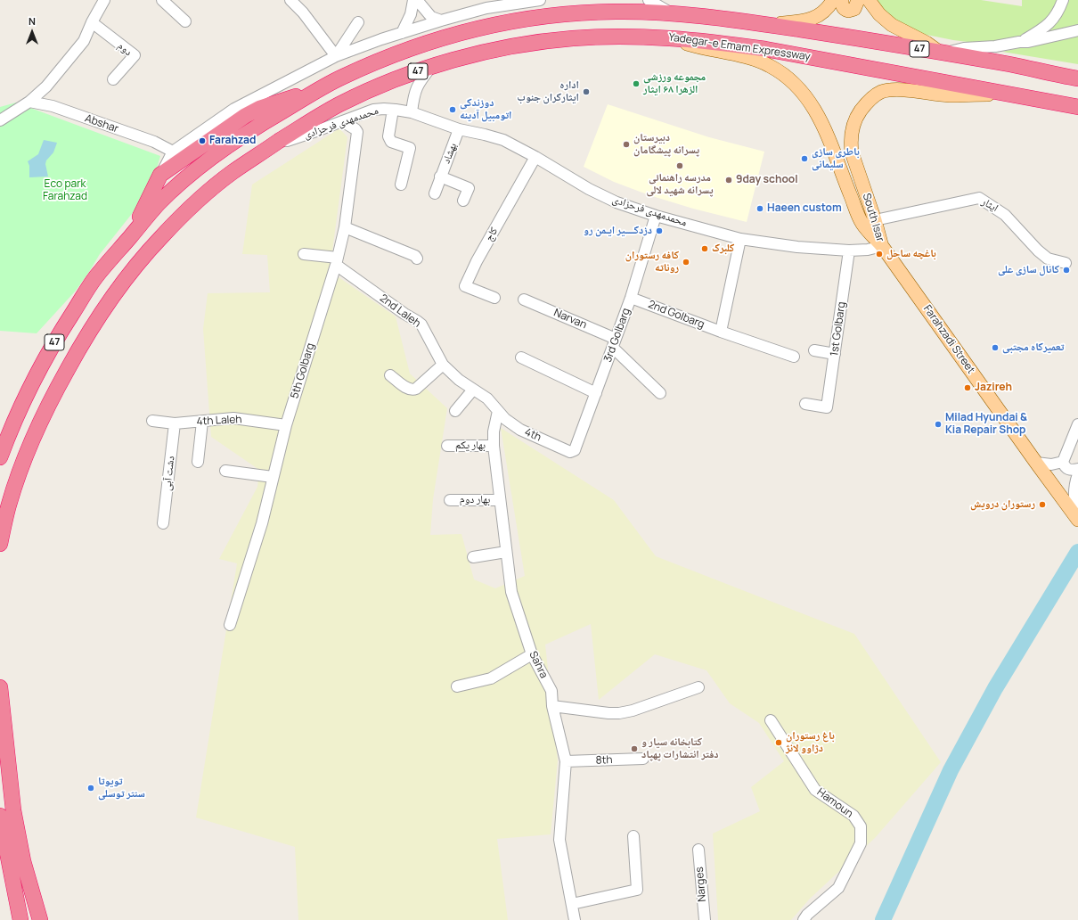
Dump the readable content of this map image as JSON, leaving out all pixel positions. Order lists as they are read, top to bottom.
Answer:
{
  "streets": {
    "highway": ["Yadegar-e Emam Expressway", "47"],
    "main road": ["South Isar", "Farahzadi Street"],
    "street": [
      "دوم",
      "محمدمهدی فرحزادی",
      "Abshar",
      "بهشاد",
      "ایثار",
      "کاج",
      "2nd Laleh",
      "2nd Golbarg",
      "Narvan",
      "1st Golbarg",
      "3rd Golbarg",
      "5th Golbarg",
      "4th Laleh",
      "4th",
      "بهار یکم",
      "دشت آبی",
      "بهار دوم",
      "Sahra",
      "8th",
      "Hamoun",
      "Narges"
    ]
  },
  "crossings": [
    ["Yadegar-e Emam Expressway", "محمدمهدی فرحزادی"],
    ["Yadegar-e Emam Expressway", "South Isar"],
    ["محمدمهدی فرحزادی", "بهشاد"],
    ["محمدمهدی فرحزادی", "South Isar"],
    ["محمدمهدی فرحزادی", "کاج"],
    ["محمدمهدی فرحزادی", "1st Golbarg"],
    ["محمدمهدی فرحزادی", "3rd Golbarg"],
    ["محمدمهدی فرحزادی", "Farahzadi Street"],
    ["محمدمهدی فرحزادی", "5th Golbarg"],
    ["ایثار", "South Isar"],
    ["South Isar", "Farahzadi Street"],
    ["2nd Laleh", "5th Golbarg"],
    ["2nd Laleh", "4th"],
    ["2nd Laleh", "Sahra"],
    ["2nd Golbarg", "3rd Golbarg"],
    ["Narvan", "3rd Golbarg"],
    ["3rd Golbarg", "4th"],
    ["5th Golbarg", "4th Laleh"],
    ["4th Laleh", "دشت آبی"],
    ["4th", "Sahra"],
    ["بهار یکم", "Sahra"],
    ["بهار دوم", "Sahra"],
    ["Sahra", "8th"]
  ],
  "parks": ["Eco park Farahzad"],
  "places": [
    "مجموعه ورزشی الزهرا ۶۸ ایثار",
    "اداره ایثارگران جنوب",
    "دوزندگی اتومبیل آدینه",
    "Farahzad",
    "دبیرستان پسرانه پیشگامان",
    "باطری سازی سلیمانی",
    "مدرسه راهنمائی پسرانه شهید لالی",
    "9day school",
    "Haeen custom",
    "دزدگــــیر ایـمن رو",
    "گلبرگ",
    "باغچه ساحل",
    "کافه رستوران روناته",
    "کانال سازی علی",
    "تعمیرگاه مجتبی",
    "Jazireh",
    "Milad Hyundai & Kia Repair Shop",
    "رستوران درویش",
    "باغ رستوران دژاوو لانژ",
    "کتابخانه سیار و دفتر انتشارات پهپاد",
    "تویوتا سنتر توسلی"
  ],
  "north": "top"
}
